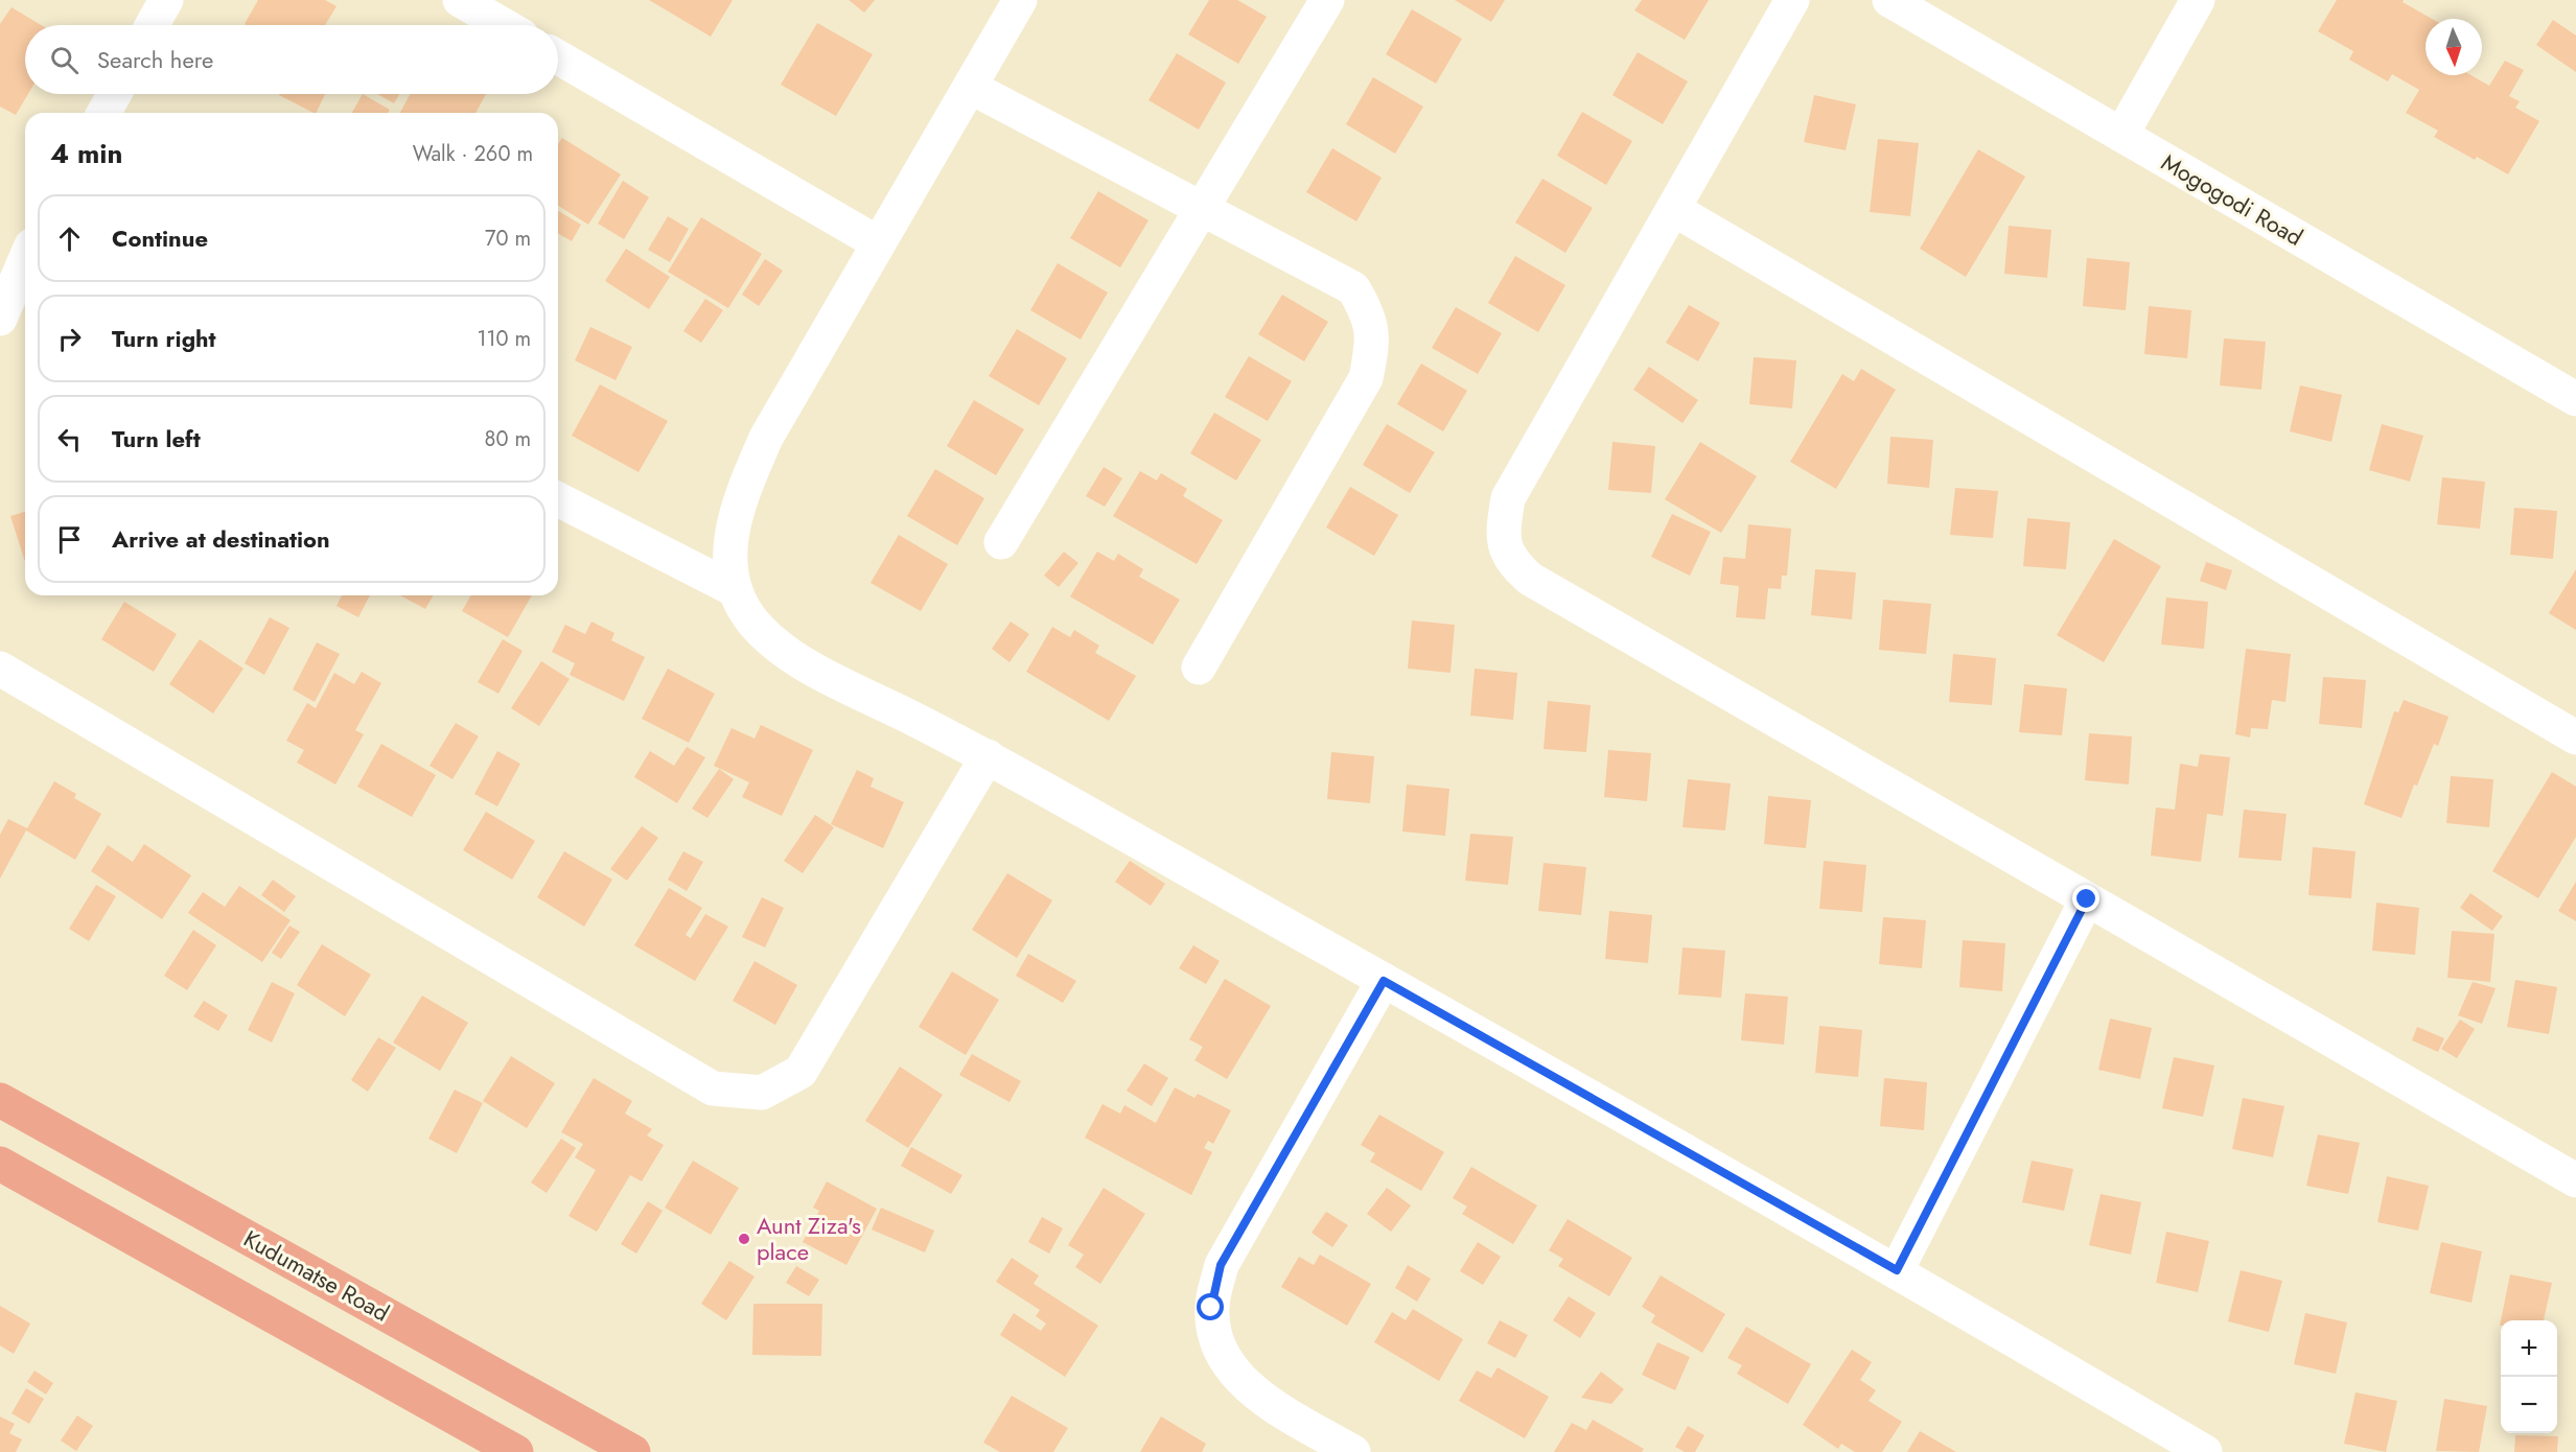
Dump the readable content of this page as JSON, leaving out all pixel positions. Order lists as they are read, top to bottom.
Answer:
{
  "streets": {
    "main road": ["Kudumatse Road"],
    "street": ["Mogogodi Road"]
  },
  "places": ["Aunt Ziza's place"],
  "north": "bottom",
  "page": {
    "search": "Search here",
    "heading": ["4 min", "Walk · 260 m"],
    "list": [
      ["Continue", "70 m"],
      ["Turn right", "110 m"],
      ["Turn left", "80 m"],
      "Arrive at destination"
    ],
    "map_buttons": ["+", "−"]
  }
}
